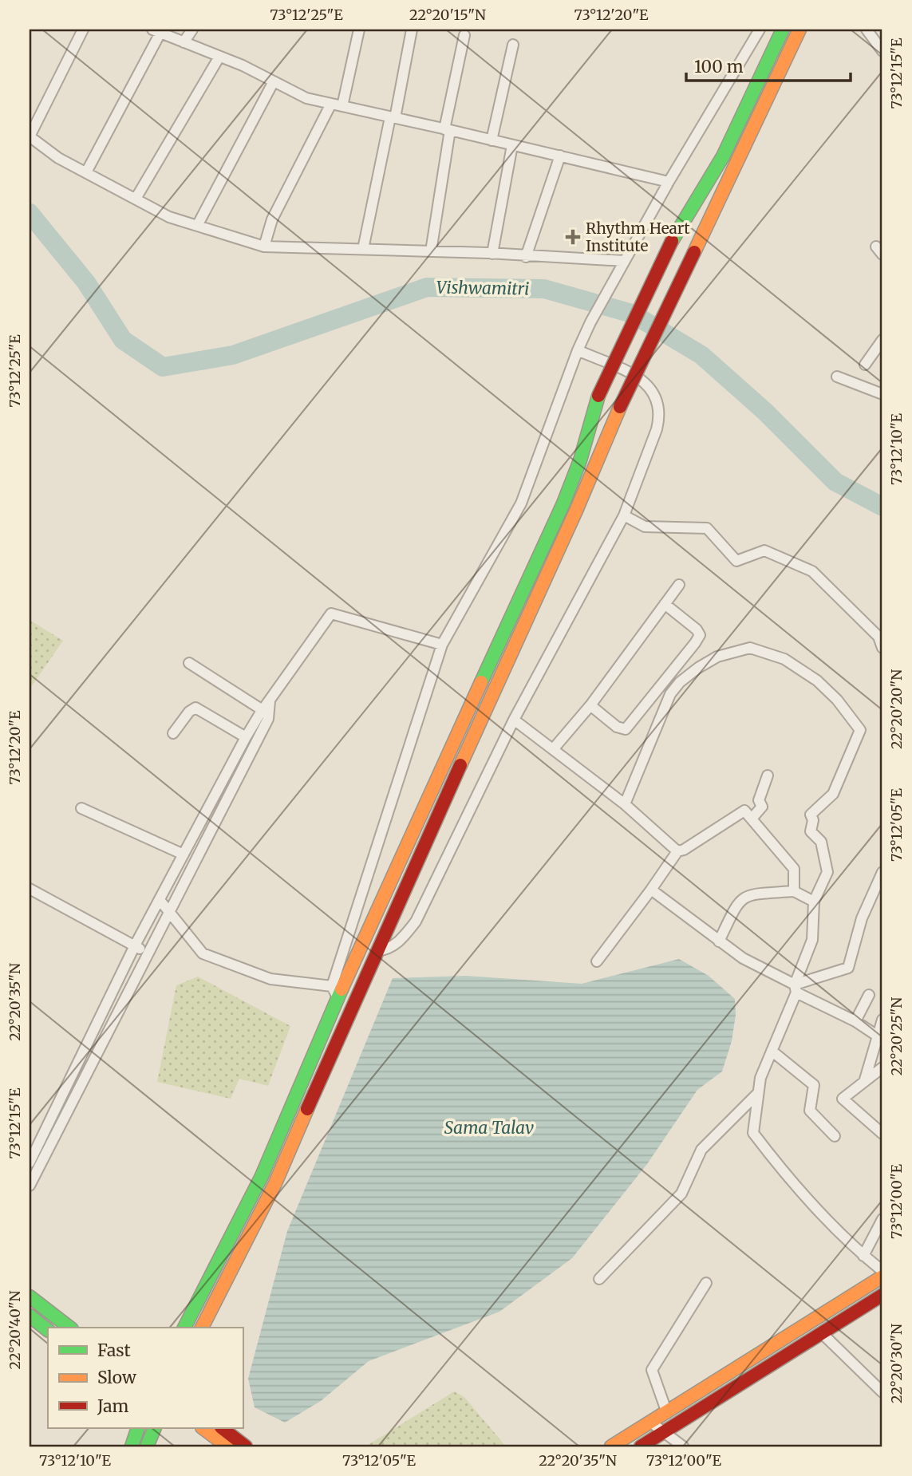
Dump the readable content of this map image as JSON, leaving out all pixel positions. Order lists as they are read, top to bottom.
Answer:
{
  "water": ["Vishwamitri", "Sama Talav"],
  "places": {
    "health": ["Rhythm Heart Institute"]
  },
  "legend": ["Fast", "Slow", "Jam"],
  "scale_bar": "100 m",
  "coordinates": [
    "73°12'25\"E",
    "22°20'15\"N",
    "73°12'20\"E",
    "73°12'15\"E",
    "73°12'10\"E",
    "22°20'20\"N",
    "73°12'05\"E",
    "22°20'35\"N",
    "22°20'25\"N",
    "73°12'00\"E",
    "22°20'40\"N",
    "22°20'30\"N"
  ]
}
